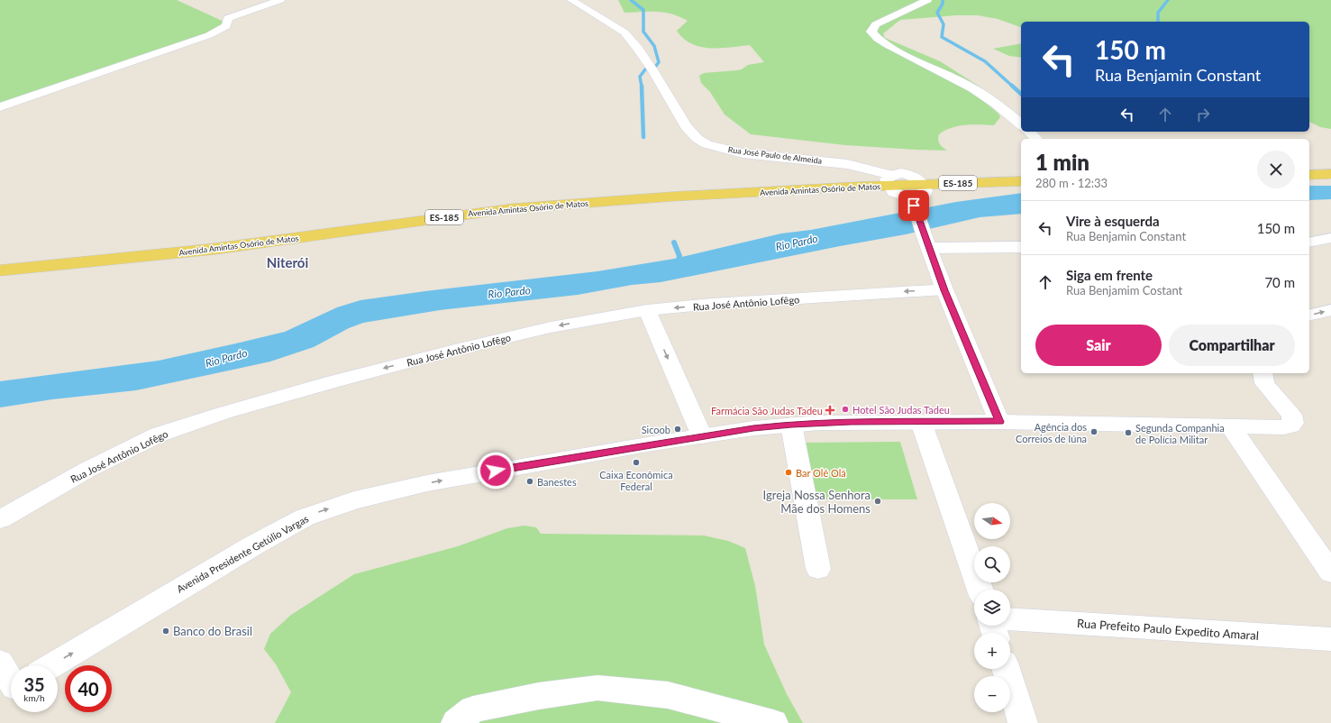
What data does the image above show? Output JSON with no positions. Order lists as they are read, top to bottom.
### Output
{
  "streets": {
    "main road": ["ES-185", "Avenida Amintas Osório de Matos"],
    "street": [
      "Rua José Paulo de Almeida",
      "Rua José Antônio Lofêgo",
      "Avenida Presidente Getúlio Vargas",
      "Rua Prefeito Paulo Expedito Amaral"
    ]
  },
  "crossings": [
    ["Rua José Paulo de Almeida", "Avenida Amintas Osório de Matos"]
  ],
  "one_way": ["Rua José Antônio Lofêgo", "Avenida Presidente Getúlio Vargas"],
  "districts": ["Niterói"],
  "water": ["Rio Pardo"],
  "places": {
    "other": [
      "Hotel São Judas Tadeu",
      "Sicoob",
      "Agência dos Correios de Iúna",
      "Segunda Companhia de Polícia Militar",
      "Caixa Econômica Federal",
      "Bar Olê Olá",
      "Banestes",
      "Igreja Nossa Senhora Mãe dos Homens",
      "Banco do Brasil"
    ],
    "health": ["Farmácia São Judas Tadeu"]
  },
  "north": "right",
  "page": {
    "turn": ["150 m", "Rua Benjamin Constant"],
    "heading": ["1 min", "280 m · 12:33"],
    "list": [
      {
        "name": "Vire à esquerda",
        "note": "Rua Benjamin Constant",
        "value": "150 m"
      },
      {
        "name": "Siga em frente",
        "note": "Rua Benjamim Costant",
        "value": "70 m"
      }
    ],
    "buttons": ["Sair", "Compartilhar"],
    "map_buttons": ["+", "−"],
    "speed": "35 km/h",
    "limit": "40"
  }
}
